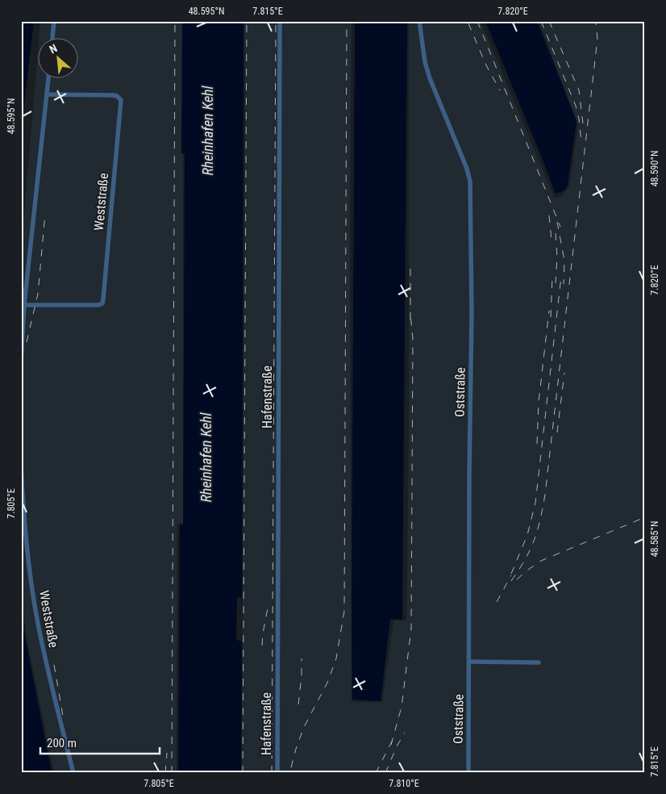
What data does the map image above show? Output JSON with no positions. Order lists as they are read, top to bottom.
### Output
{
  "streets": {
    "street": ["Weststraße", "Oststraße", "Hafenstraße"]
  },
  "water": ["Rheinhafen Kehl"],
  "scale_bar": "200 m",
  "north": "top left",
  "coordinates": [
    "48.595°N",
    "7.815°E",
    "7.820°E",
    "48.590°N",
    "7.805°E",
    "48.585°N",
    "7.810°E"
  ]
}
